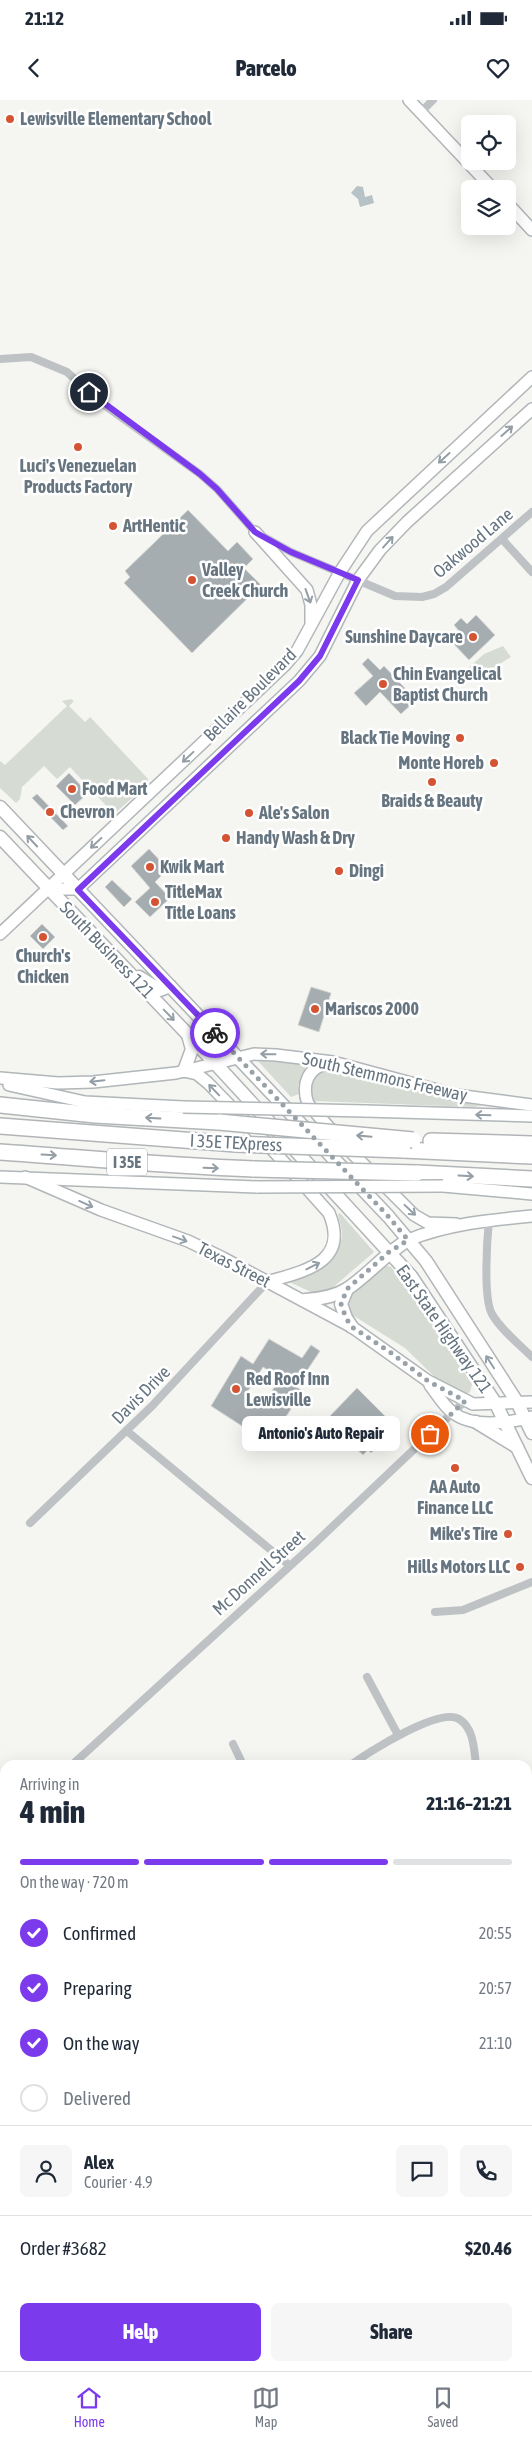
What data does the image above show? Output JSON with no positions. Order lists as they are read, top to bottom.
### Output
{
  "streets": {
    "highway": ["I 35E TEXpress", "I 35E"],
    "main road": [
      "Bellaire Boulevard",
      "South Business 121",
      "South Stemmons Freeway",
      "Texas Street",
      "East State Highway 121"
    ],
    "street": ["Oakwood Lane", "Davis Drive", "Mc Donnell Street"]
  },
  "crossings": [
    ["Oakwood Lane", "Bellaire Boulevard"],
    ["Bellaire Boulevard", "South Business 121"],
    ["South Business 121", "South Stemmons Freeway"],
    ["South Business 121", "East State Highway 121"],
    ["South Stemmons Freeway", "East State Highway 121"],
    ["Texas Street", "East State Highway 121"],
    ["Texas Street", "Davis Drive"],
    ["Texas Street", "Mc Donnell Street"]
  ],
  "places": [
    "Lewisville Elementary School",
    "Luci's Venezuelan Products Factory",
    "ArtHentic",
    "Valley Creek Church",
    "Sunshine Daycare",
    "Chin Evangelical Baptist Church",
    "Black Tie Moving",
    "Monte Horeb",
    "Braids & Beauty",
    "Food Mart",
    "Chevron",
    "Ale's Salon",
    "Handy Wash & Dry",
    "Kwik Mart",
    "Dingi",
    "TitleMax Title Loans",
    "Church's Chicken",
    "Mariscos 2000",
    "Red Roof Inn Lewisville",
    "Antonio's Auto Repair",
    "AA Auto Finance LLC",
    "Mike's Tire",
    "Hills Motors LLC"
  ],
  "page": {
    "status": "21:12",
    "header": "Parcelo",
    "bubble": "Antonio's Auto Repair",
    "heading": ["4 min", "Arriving in", "21:16–21:21"],
    "panel": [
      "Alex",
      "Courier · 4.9",
      "Order #3682",
      "$20.46"
    ],
    "bar": "On the way · 720 m",
    "list": [
      ["Confirmed", "20:55"],
      ["Preparing", "20:57"],
      ["On the way", "21:10"],
      "Delivered"
    ],
    "buttons": ["Help", "Share"],
    "tabs": ["Home", "Map", "Saved"]
  }
}
